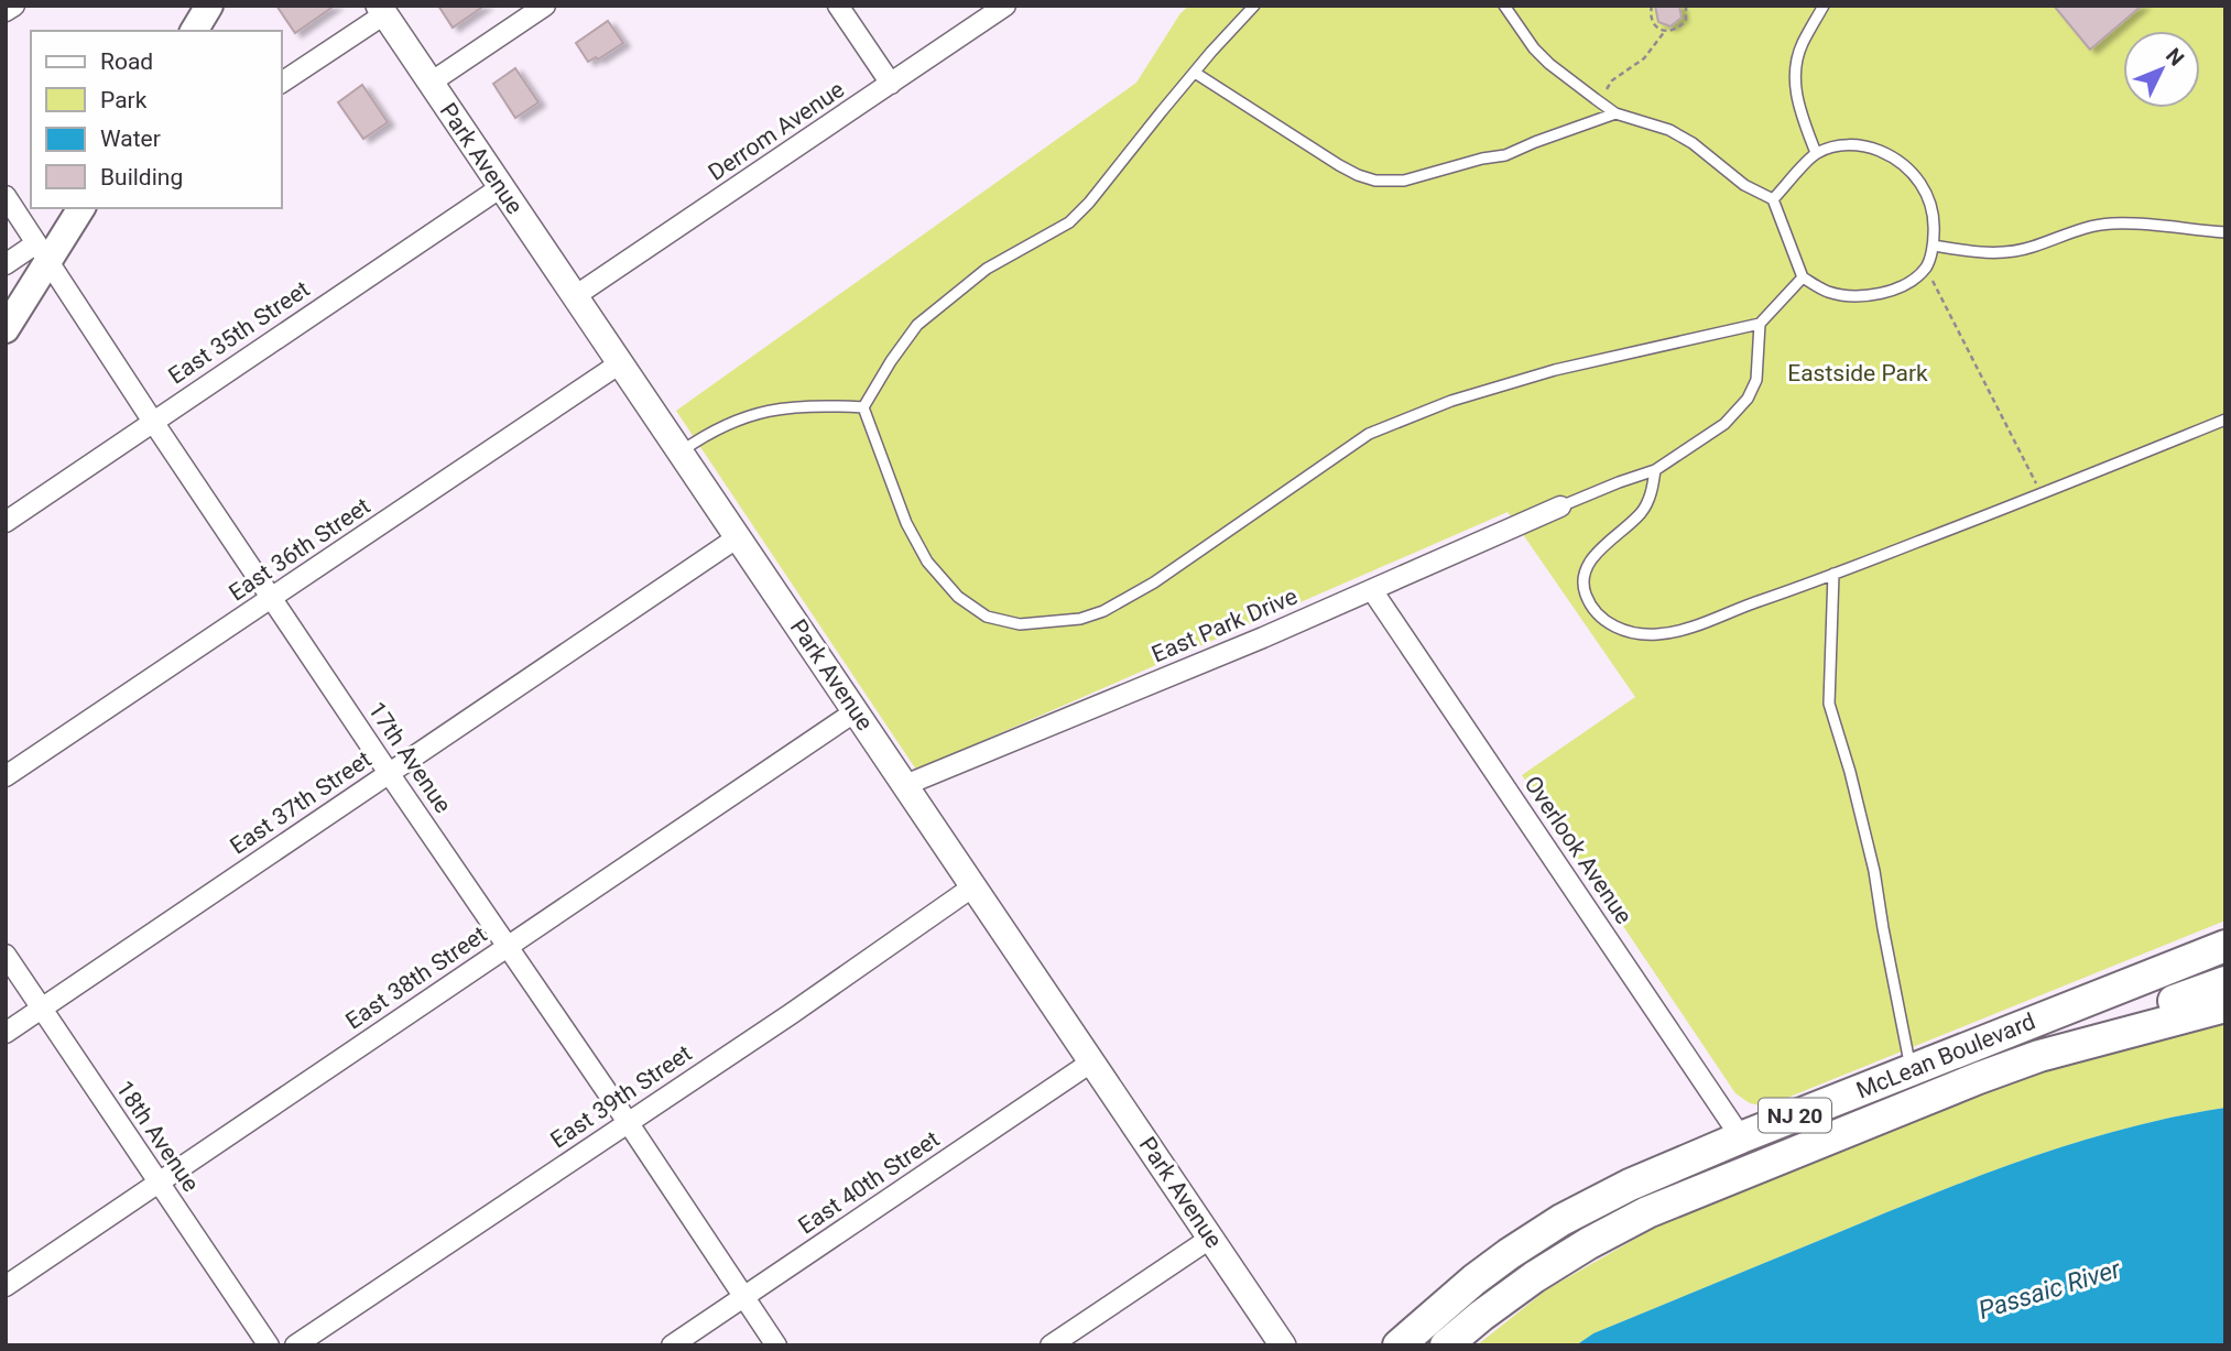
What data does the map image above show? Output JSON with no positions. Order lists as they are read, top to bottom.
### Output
{
  "streets": {
    "main road": ["McLean Boulevard", "NJ 20"],
    "street": [
      "Derrom Avenue",
      "Park Avenue",
      "East 35th Street",
      "East 36th Street",
      "East Park Drive",
      "17th Avenue",
      "East 37th Street",
      "Overlook Avenue",
      "East 38th Street",
      "East 39th Street",
      "18th Avenue",
      "East 40th Street"
    ]
  },
  "crossings": [
    ["Derrom Avenue", "Park Avenue"],
    ["Park Avenue", "East 35th Street"],
    ["Park Avenue", "East 36th Street"],
    ["Park Avenue", "East Park Drive"],
    ["Park Avenue", "East 37th Street"],
    ["Park Avenue", "East 38th Street"],
    ["Park Avenue", "East 39th Street"],
    ["Park Avenue", "East 40th Street"],
    ["East 35th Street", "17th Avenue"],
    ["East 36th Street", "17th Avenue"],
    ["East Park Drive", "Overlook Avenue"],
    ["17th Avenue", "East 37th Street"],
    ["17th Avenue", "East 38th Street"],
    ["17th Avenue", "East 39th Street"],
    ["17th Avenue", "East 40th Street"],
    ["East 37th Street", "18th Avenue"],
    ["Overlook Avenue", "McLean Boulevard"],
    ["East 38th Street", "18th Avenue"]
  ],
  "water": ["Passaic River"],
  "parks": ["Eastside Park"],
  "legend": [
    "Road",
    "Park",
    "Water",
    "Building"
  ],
  "north": "top right"
}
